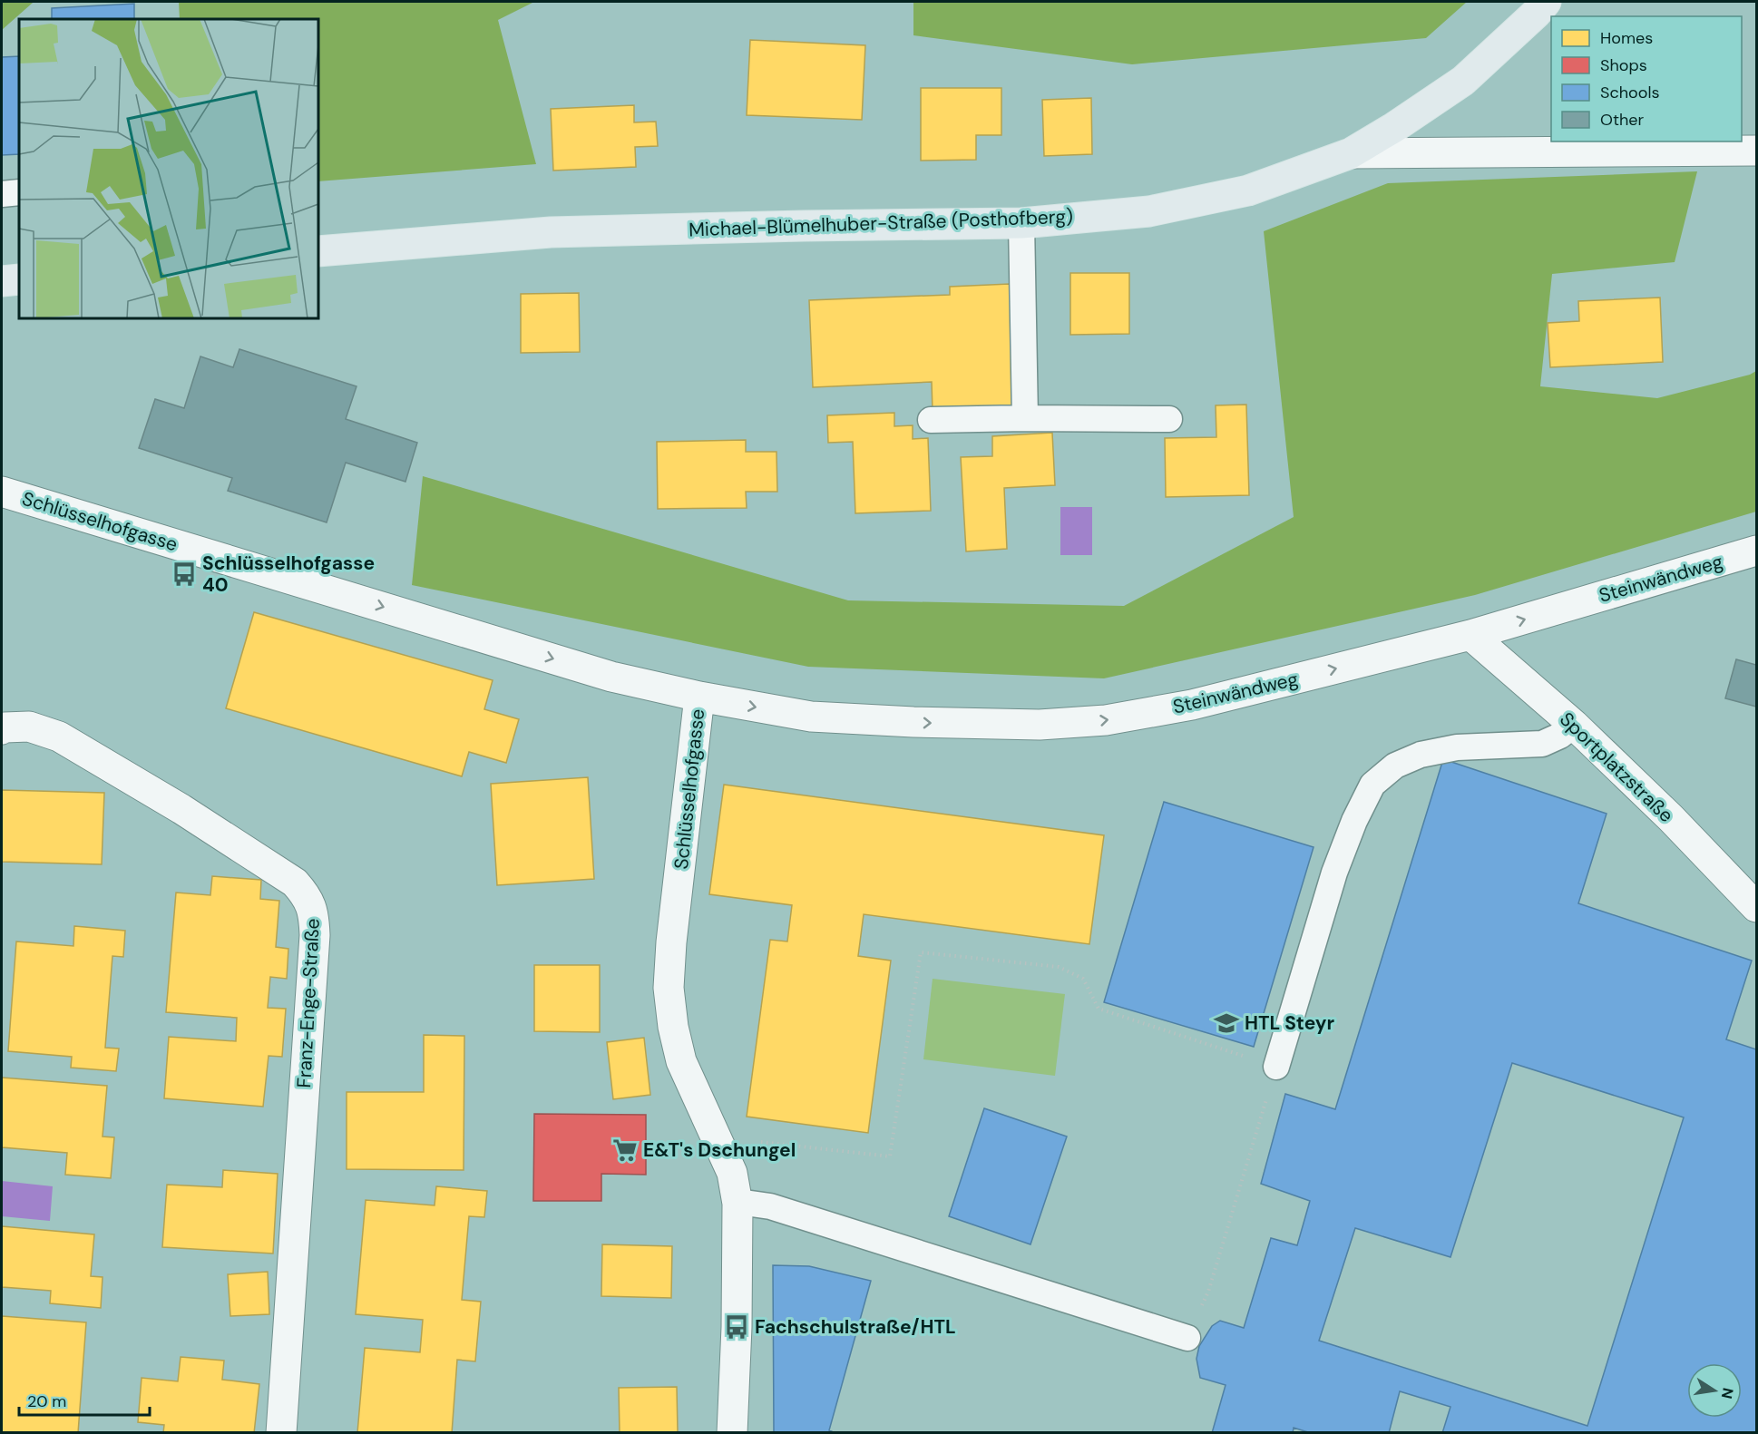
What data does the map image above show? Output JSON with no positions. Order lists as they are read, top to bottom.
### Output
{
  "streets": {
    "main road": ["Michael-Blümelhuber-Straße (Posthofberg)"],
    "street": [
      "Schlüsselhofgasse",
      "Steinwändweg",
      "Sportplatzstraße",
      "Franz-Enge-Straße"
    ]
  },
  "crossings": [
    ["Schlüsselhofgasse", "Steinwändweg"],
    ["Steinwändweg", "Sportplatzstraße"]
  ],
  "one_way": ["Schlüsselhofgasse", "Steinwändweg"],
  "places": {
    "bus stop": ["Schlüsselhofgasse 40", "Fachschulstraße/HTL"],
    "school or university": ["HTL Steyr"],
    "supermarket": ["E&T's Dschungel"]
  },
  "legend": [
    "Homes",
    "Shops",
    "Schools",
    "Other"
  ],
  "scale_bar": "20 m",
  "north": "right"
}
